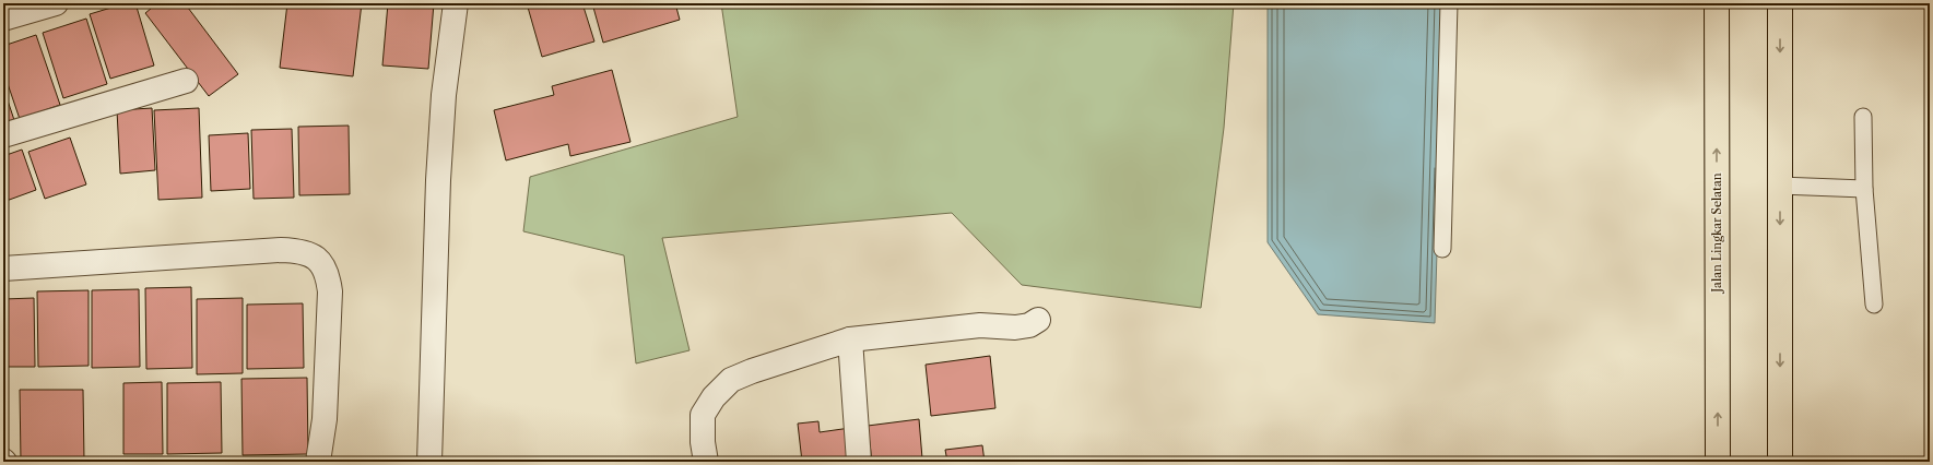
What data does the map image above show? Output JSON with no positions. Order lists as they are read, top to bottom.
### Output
{
  "streets": {
    "highway": ["Jalan Lingkar Selatan"]
  }
}
